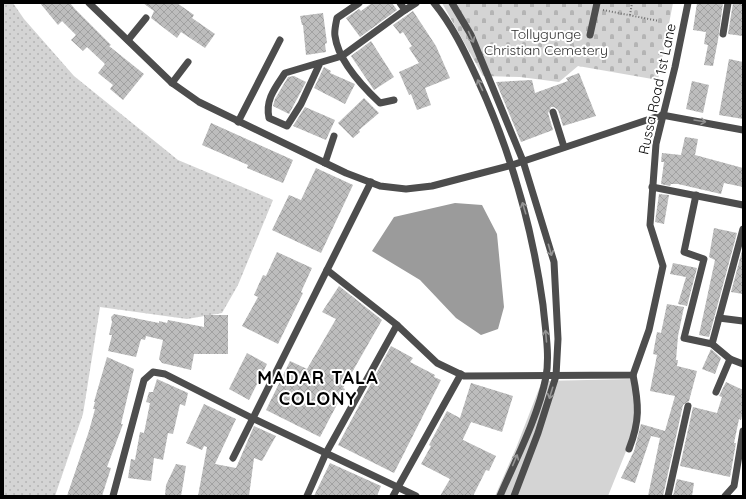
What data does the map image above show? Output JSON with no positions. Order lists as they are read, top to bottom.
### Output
{
  "streets": {
    "street": ["Russa Road 1st Lane"]
  },
  "districts": ["MADAR TALA COLONY"],
  "parks": ["Tollygunge Christian Cemetery"]
}
